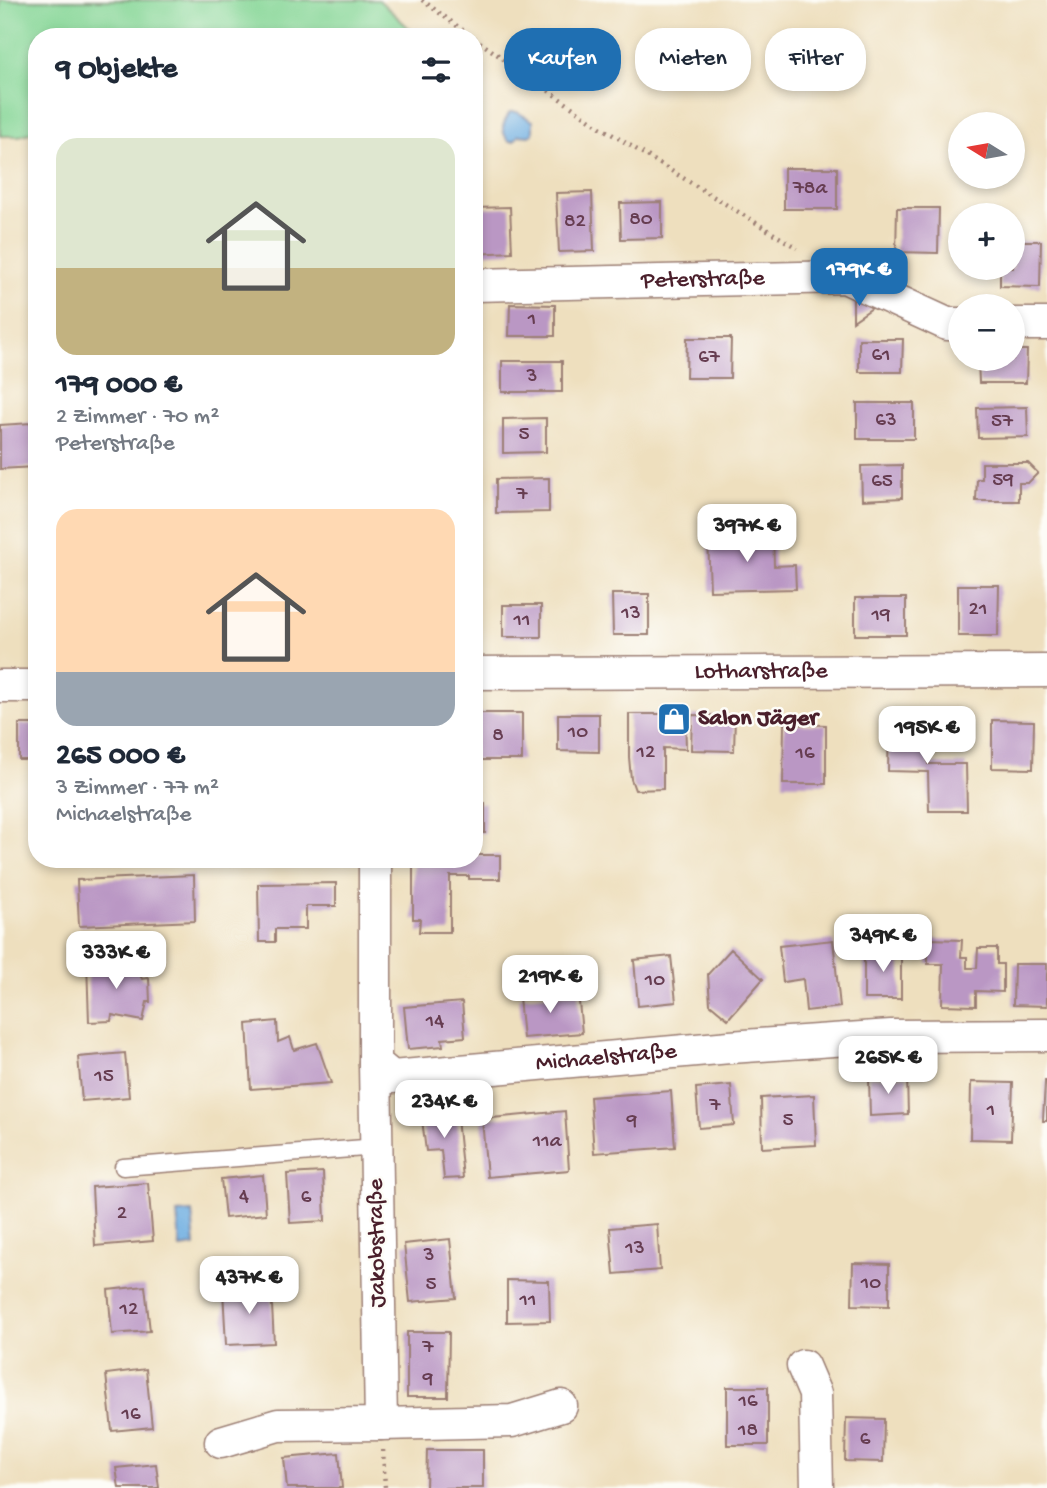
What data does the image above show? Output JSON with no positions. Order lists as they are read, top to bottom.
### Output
{
  "streets": {
    "street": [
      "Peterstraße",
      "Lotharstraße",
      "Michaelstraße",
      "Jakobstraße"
    ]
  },
  "crossings": [
    ["Michaelstraße", "Jakobstraße"]
  ],
  "places": {
    "shop": ["Salon Jäger"]
  },
  "house_numbers": [
    "78a",
    "80",
    "82",
    "1",
    "61",
    "67",
    "3",
    "63",
    "57",
    "5",
    "59",
    "65",
    "7",
    "21",
    "13",
    "19",
    "11",
    "10",
    "8",
    "12",
    "16",
    "10",
    "14",
    "15",
    "7",
    "1",
    "5",
    "9",
    "11a",
    "4",
    "6",
    "2",
    "13",
    "3",
    "10",
    "5",
    "11",
    "12",
    "7",
    "9",
    "16",
    "16",
    "18",
    "6"
  ],
  "north": "left",
  "page": {
    "chip": ["Kaufen", "Mieten", "Filter"],
    "heading": "9 Objekte",
    "map_buttons": ["+", "−"],
    "list": [
      {
        "name": "179 000 €",
        "note": "2 Zimmer · 70 m² · Peterstraße"
      },
      {
        "name": "265 000 €",
        "note": "3 Zimmer · 77 m² · Michaelstraße"
      }
    ],
    "price": [
      "179K €",
      "397K €",
      "195K €",
      "349K €",
      "333K €",
      "219K €",
      "265K €",
      "234K €",
      "437K €"
    ]
  }
}
